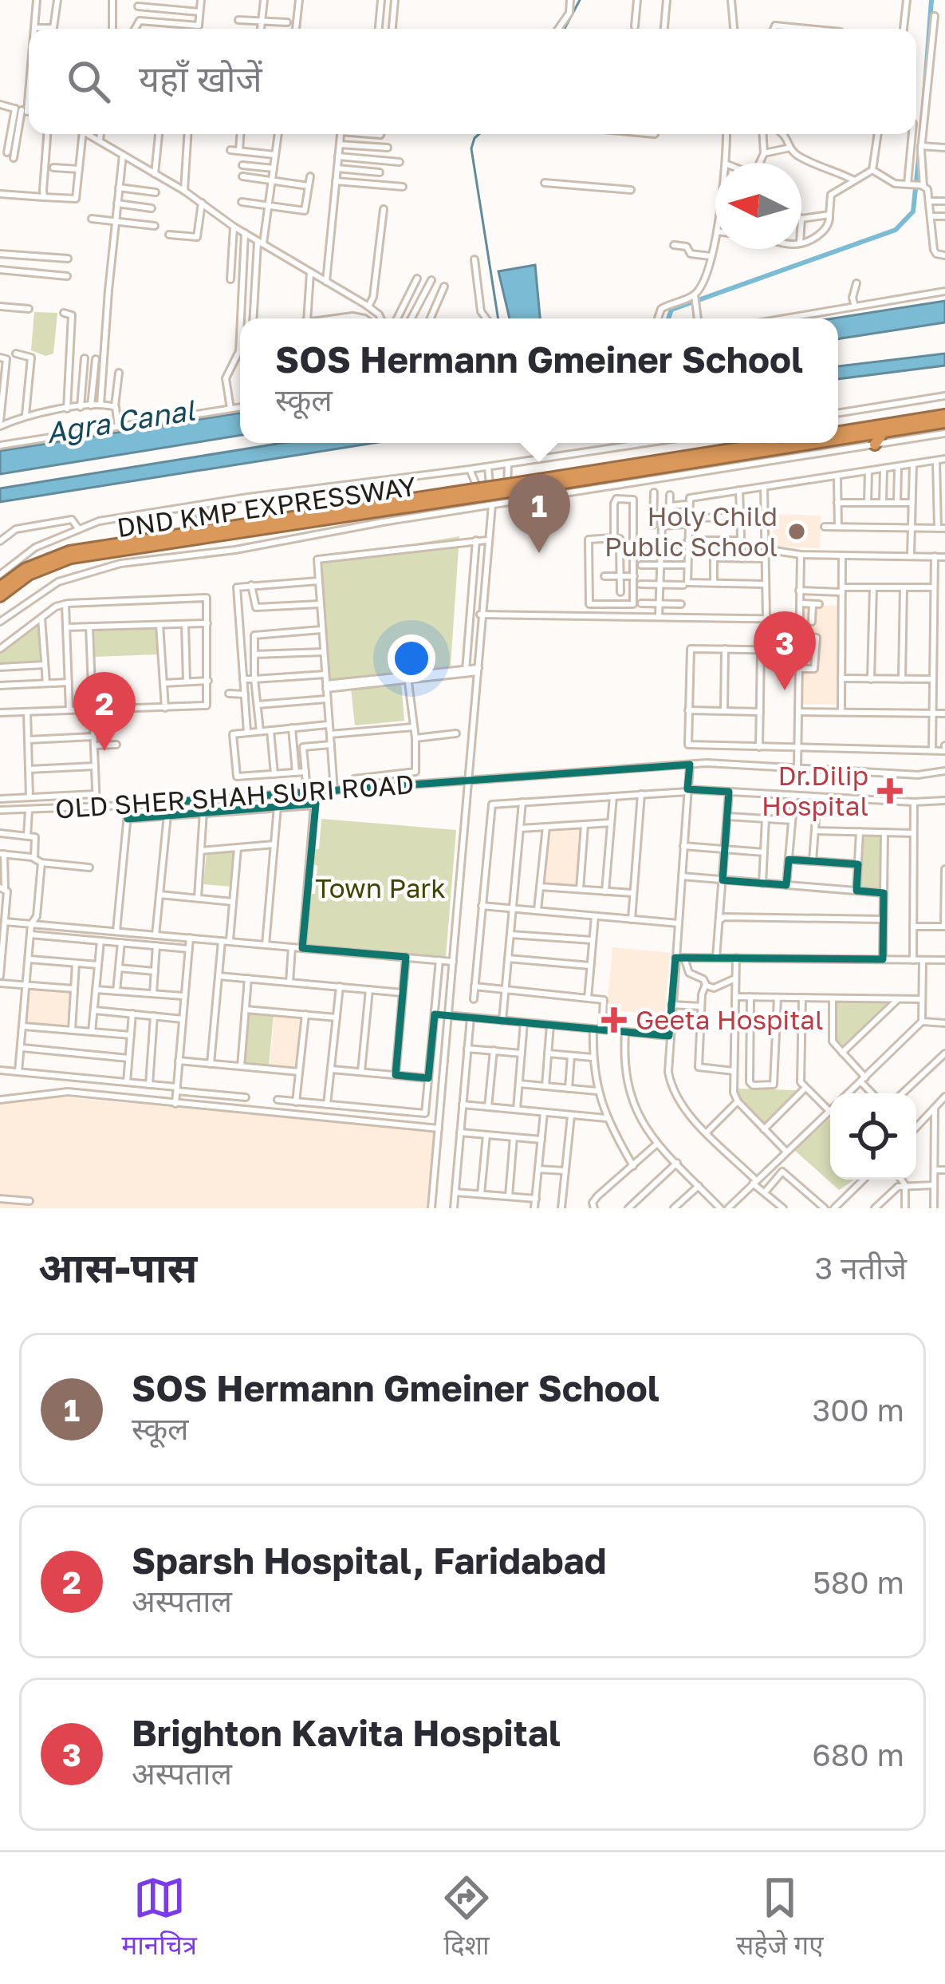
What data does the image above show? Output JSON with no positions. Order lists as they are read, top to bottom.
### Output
{
  "streets": {
    "highway": ["DND KMP EXPRESSWAY"],
    "street": ["OLD SHER SHAH SURI ROAD"]
  },
  "water": ["Agra Canal"],
  "parks": ["Town Park"],
  "places": {
    "other": ["Holy Child Public School"],
    "health": ["Dr.Dilip Hospital", "Geeta Hospital"]
  },
  "north": "left",
  "page": {
    "search": "यहाँ खोजें",
    "popup": ["SOS Hermann Gmeiner School", "स्कूल"],
    "pins": ["1", "3", "2"],
    "heading": ["आस-पास", "3 नतीजे"],
    "list": [
      {
        "mark": "1",
        "name": "SOS Hermann Gmeiner School",
        "note": "स्कूल",
        "value": "300 m"
      },
      {
        "mark": "2",
        "name": "Sparsh Hospital, Faridabad",
        "note": "अस्पताल",
        "value": "580 m"
      },
      {
        "mark": "3",
        "name": "Brighton Kavita Hospital",
        "note": "अस्पताल",
        "value": "680 m"
      }
    ],
    "nav": ["मानचित्र", "दिशा", "सहेजे गए"]
  }
}
